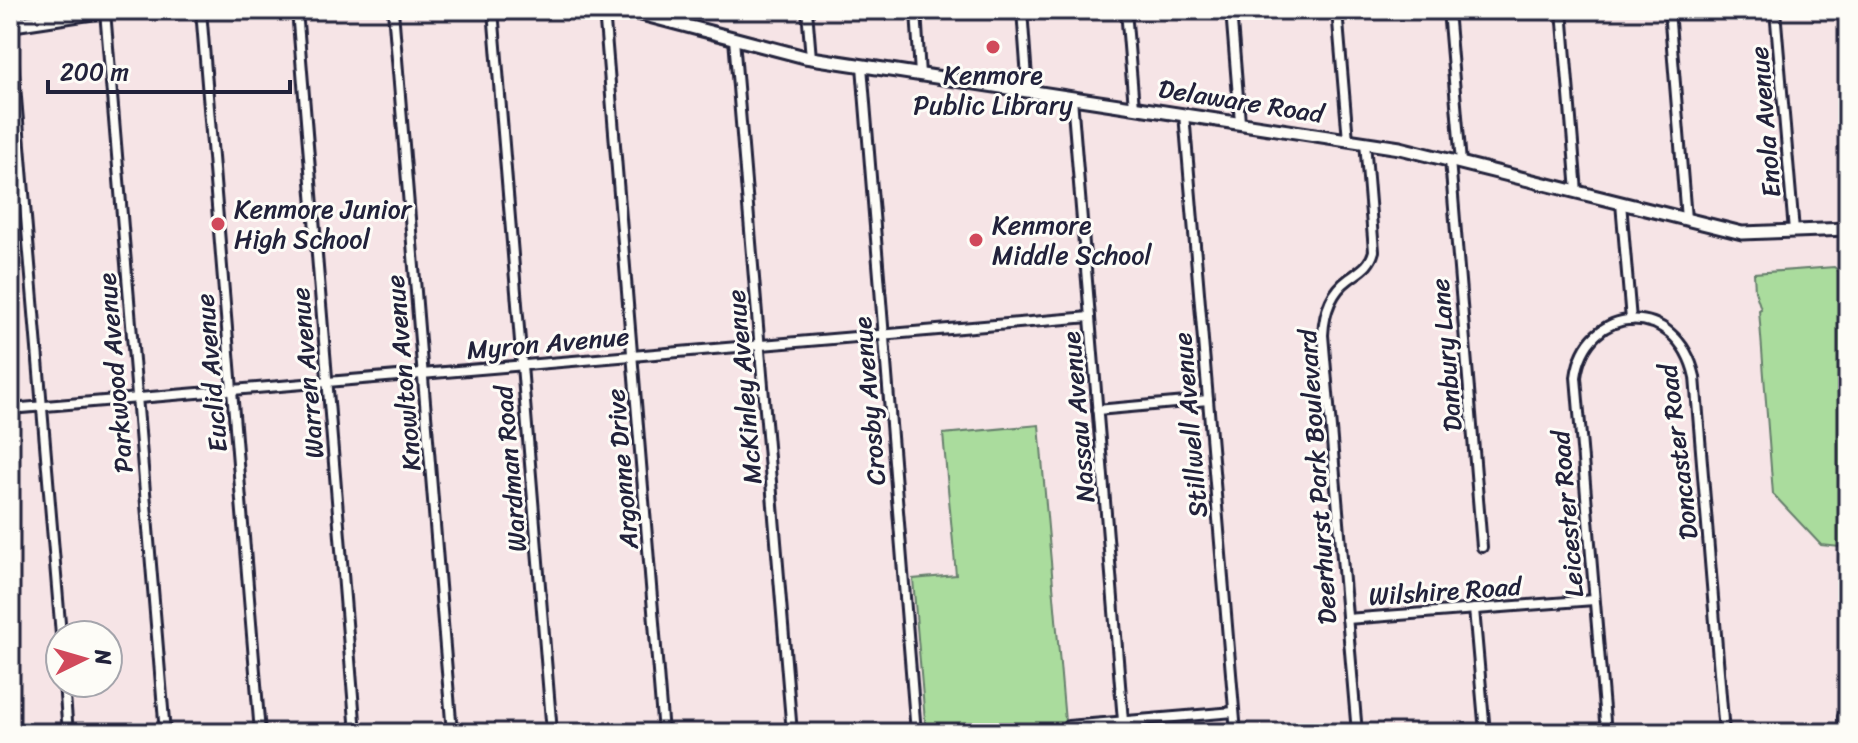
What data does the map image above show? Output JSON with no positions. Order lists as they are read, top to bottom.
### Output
{
  "streets": {
    "street": [
      "Delaware Road",
      "Enola Avenue",
      "Myron Avenue",
      "Danbury Lane",
      "Parkwood Avenue",
      "Euclid Avenue",
      "Warren Avenue",
      "Knowlton Avenue",
      "McKinley Avenue",
      "Crosby Avenue",
      "Nassau Avenue",
      "Stillwell Avenue",
      "Doncaster Road",
      "Wardman Road",
      "Argonne Drive",
      "Deerhurst Park Boulevard",
      "Leicester Road",
      "Wilshire Road"
    ]
  },
  "crossings": [
    ["Delaware Road", "Enola Avenue"],
    ["Delaware Road", "Danbury Lane"],
    ["Delaware Road", "McKinley Avenue"],
    ["Delaware Road", "Crosby Avenue"],
    ["Delaware Road", "Nassau Avenue"],
    ["Delaware Road", "Stillwell Avenue"],
    ["Delaware Road", "Deerhurst Park Boulevard"],
    ["Myron Avenue", "Parkwood Avenue"],
    ["Myron Avenue", "Euclid Avenue"],
    ["Myron Avenue", "Warren Avenue"],
    ["Myron Avenue", "Knowlton Avenue"],
    ["Myron Avenue", "McKinley Avenue"],
    ["Myron Avenue", "Crosby Avenue"],
    ["Myron Avenue", "Nassau Avenue"],
    ["Myron Avenue", "Wardman Road"],
    ["Myron Avenue", "Argonne Drive"],
    ["Doncaster Road", "Leicester Road"],
    ["Deerhurst Park Boulevard", "Wilshire Road"],
    ["Leicester Road", "Wilshire Road"]
  ],
  "places": ["Kenmore Public Library", "Kenmore Junior High School", "Kenmore Middle School"],
  "scale_bar": "200 m",
  "north": "right"
}
